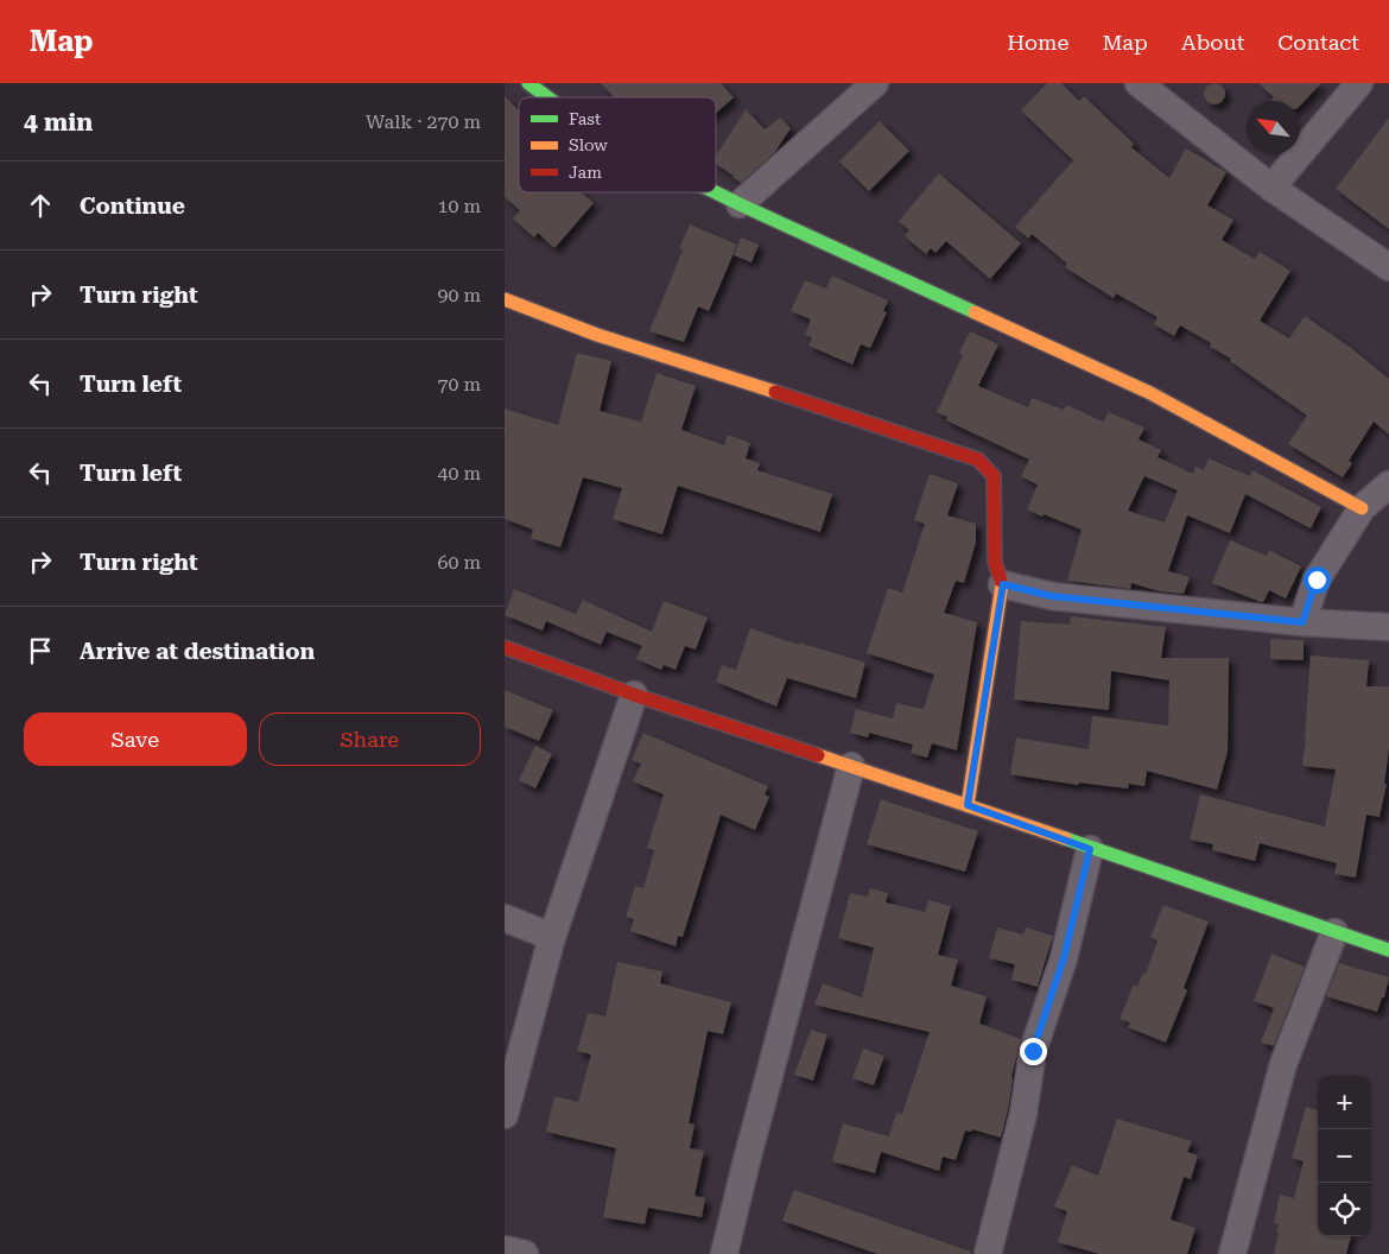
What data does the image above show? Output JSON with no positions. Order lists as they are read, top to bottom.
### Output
{
  "legend": ["Fast", "Slow", "Jam"],
  "north": "top left",
  "page": {
    "header": "Map",
    "nav": [
      "Home",
      "Map",
      "About",
      "Contact"
    ],
    "heading": ["4 min", "Walk · 270 m"],
    "list": [
      ["Continue", "10 m"],
      ["Turn right", "90 m"],
      ["Turn left", "70 m"],
      ["Turn left", "40 m"],
      ["Turn right", "60 m"],
      "Arrive at destination"
    ],
    "buttons": ["Save", "Share"],
    "map_buttons": ["+", "−"]
  }
}
